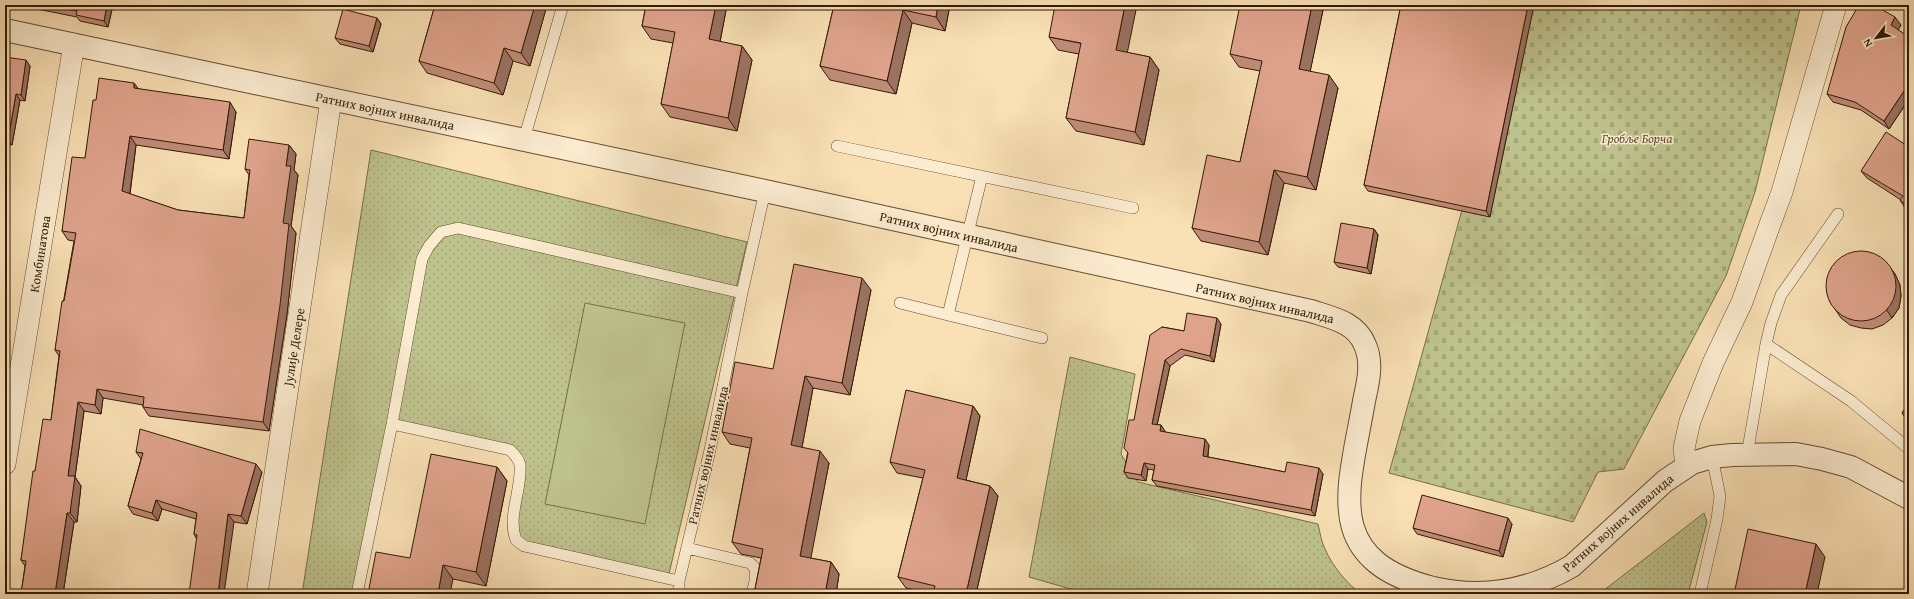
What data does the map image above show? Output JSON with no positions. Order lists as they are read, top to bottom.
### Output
{
  "streets": {
    "street": ["Ратних војних инвалида", "Комбинатова", "Јулије Делере"]
  },
  "crossings": [
    ["Ратних војних инвалида", "Комбинатова"],
    ["Ратних војних инвалида", "Јулије Делере"]
  ],
  "parks": ["Гробље Борча"],
  "north": "bottom left"
}
